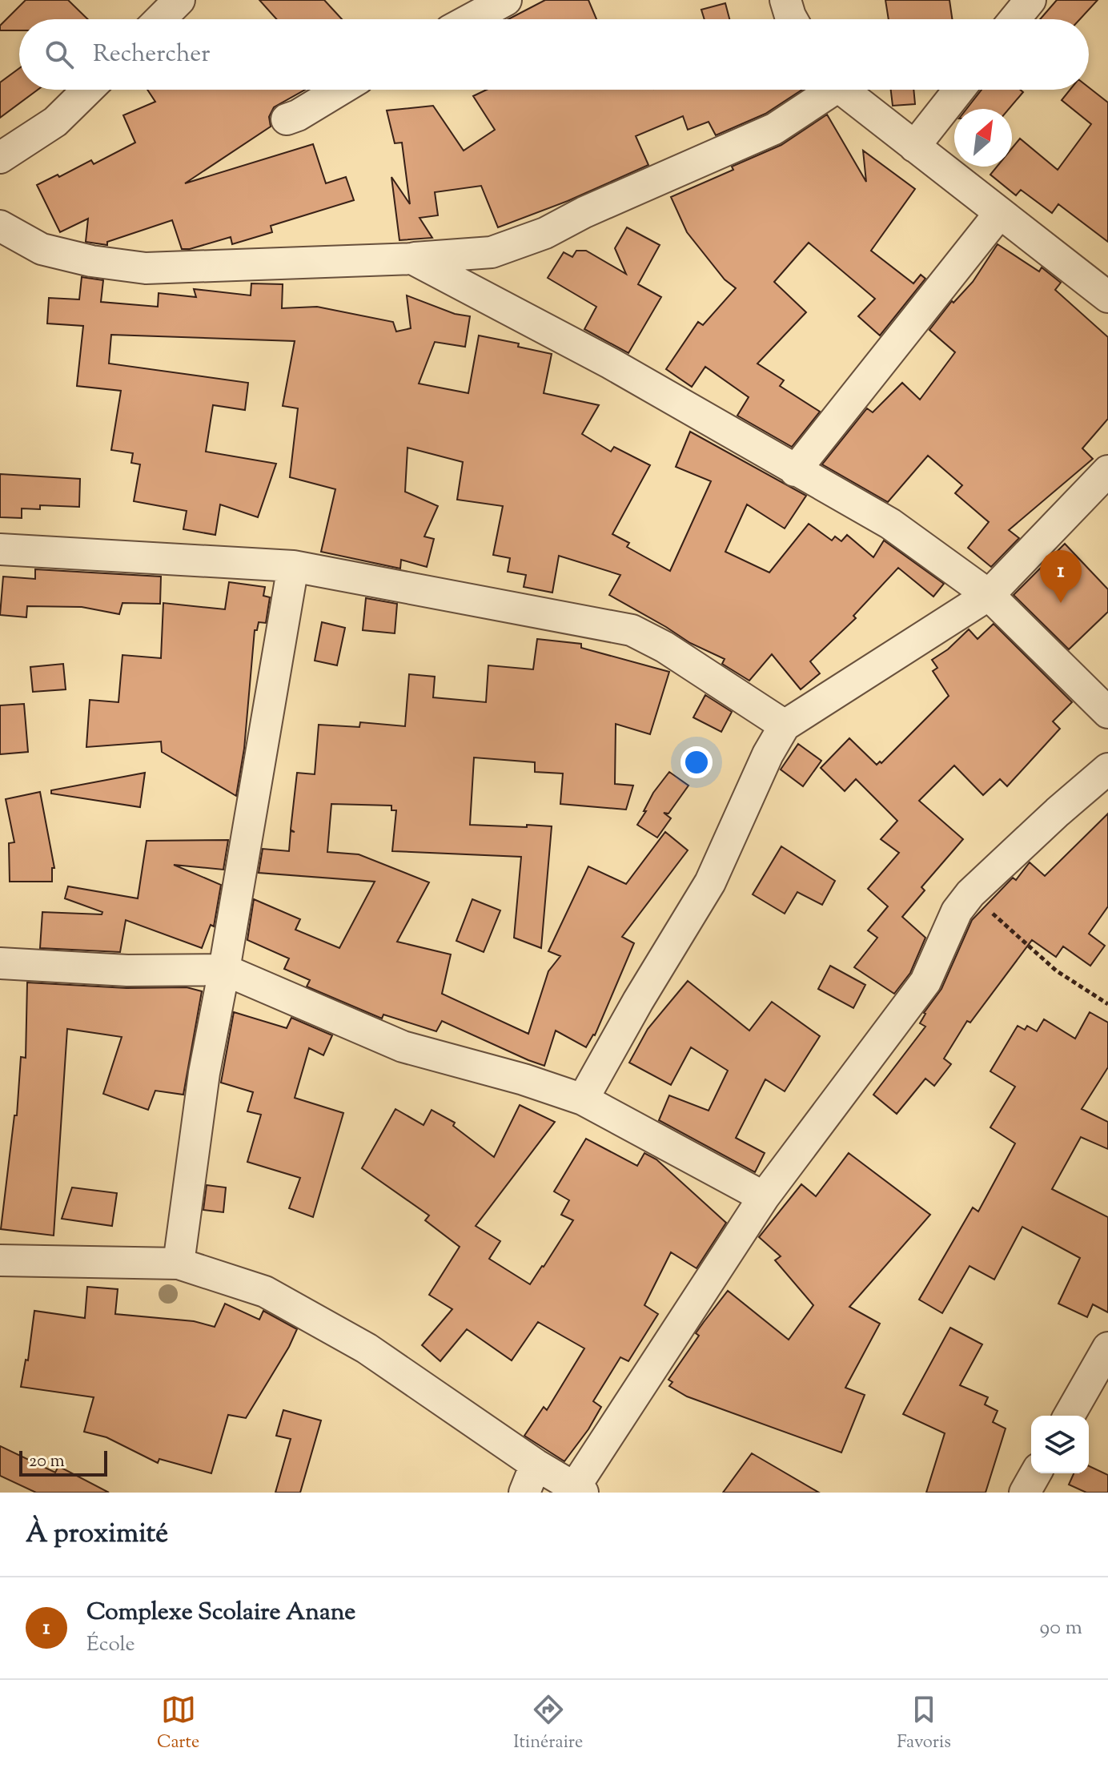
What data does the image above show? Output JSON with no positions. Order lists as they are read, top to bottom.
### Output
{
  "scale_bar": "20 m",
  "north": "top right",
  "page": {
    "search": "Rechercher",
    "pins": "1",
    "scale": "20 m",
    "heading": "À proximité",
    "list": [
      {
        "mark": "1",
        "name": "Complexe Scolaire Anane",
        "note": "École",
        "value": "90 m"
      }
    ],
    "nav": ["Carte", "Itinéraire", "Favoris"]
  }
}
